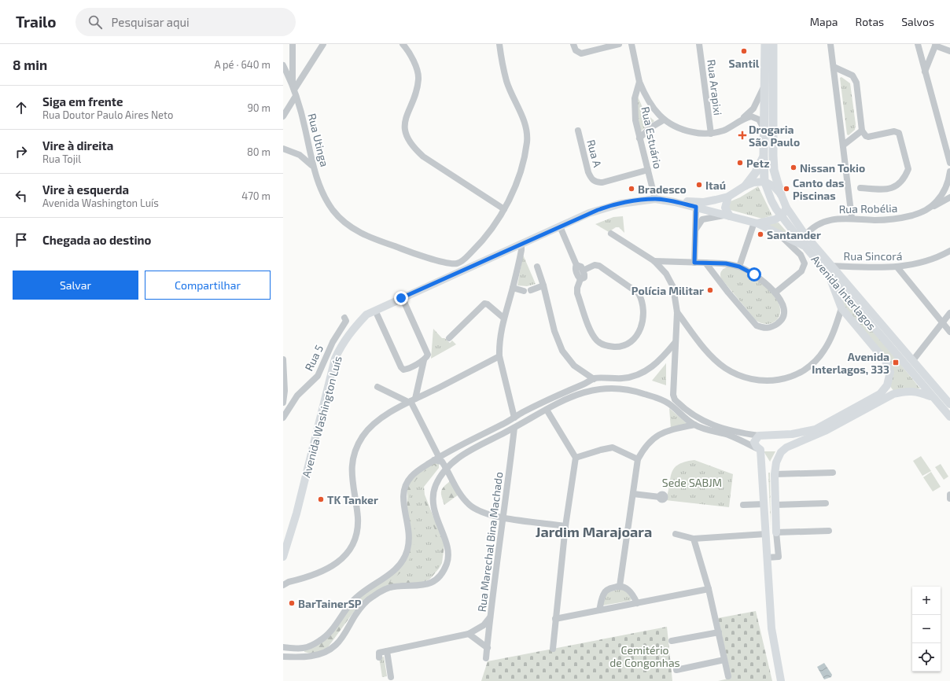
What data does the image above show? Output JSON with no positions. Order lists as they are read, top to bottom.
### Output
{
  "streets": {
    "highway": ["Avenida Interlagos"],
    "main road": ["Avenida Washington Luís"],
    "street": [
      "Rua Arapixi",
      "Rua Estuário",
      "Rua Utinga",
      "Rua A",
      "Rua Robélia",
      "Rua Sincorá",
      "Rua 5",
      "Rua Marechal Bina Machado"
    ]
  },
  "crossings": [
    ["Rua Estuário", "Rua A"],
    ["Rua Estuário", "Avenida Washington Luís"],
    ["Rua Robélia", "Avenida Interlagos"],
    ["Rua Sincorá", "Avenida Interlagos"],
    ["Avenida Interlagos", "Avenida Washington Luís"]
  ],
  "districts": ["Jardim Marajoara"],
  "parks": ["Sede SABJM", "Cemitério de Congonhas"],
  "places": {
    "other": [
      "Santil",
      "Petz",
      "Nissan Tokio",
      "Itaú",
      "Bradesco",
      "Canto das Piscinas",
      "Santander",
      "Polícia Militar",
      "TK Tanker",
      "BarTainerSP"
    ],
    "health": ["Drogaria São Paulo"],
    "transit": ["Avenida Interlagos, 333"]
  },
  "page": {
    "header": "Trailo",
    "search": "Pesquisar aqui",
    "nav": ["Mapa", "Rotas", "Salvos"],
    "heading": ["8 min", "A pé · 640 m"],
    "list": [
      ["Siga em frente", "Rua Doutor Paulo Aires Neto", "90 m"],
      ["Vire à direita", "Rua Tojil", "80 m"],
      ["Vire à esquerda", "Avenida Washington Luís", "470 m"],
      "Chegada ao destino"
    ],
    "buttons": ["Salvar", "Compartilhar"],
    "map_buttons": ["+", "−"]
  }
}
